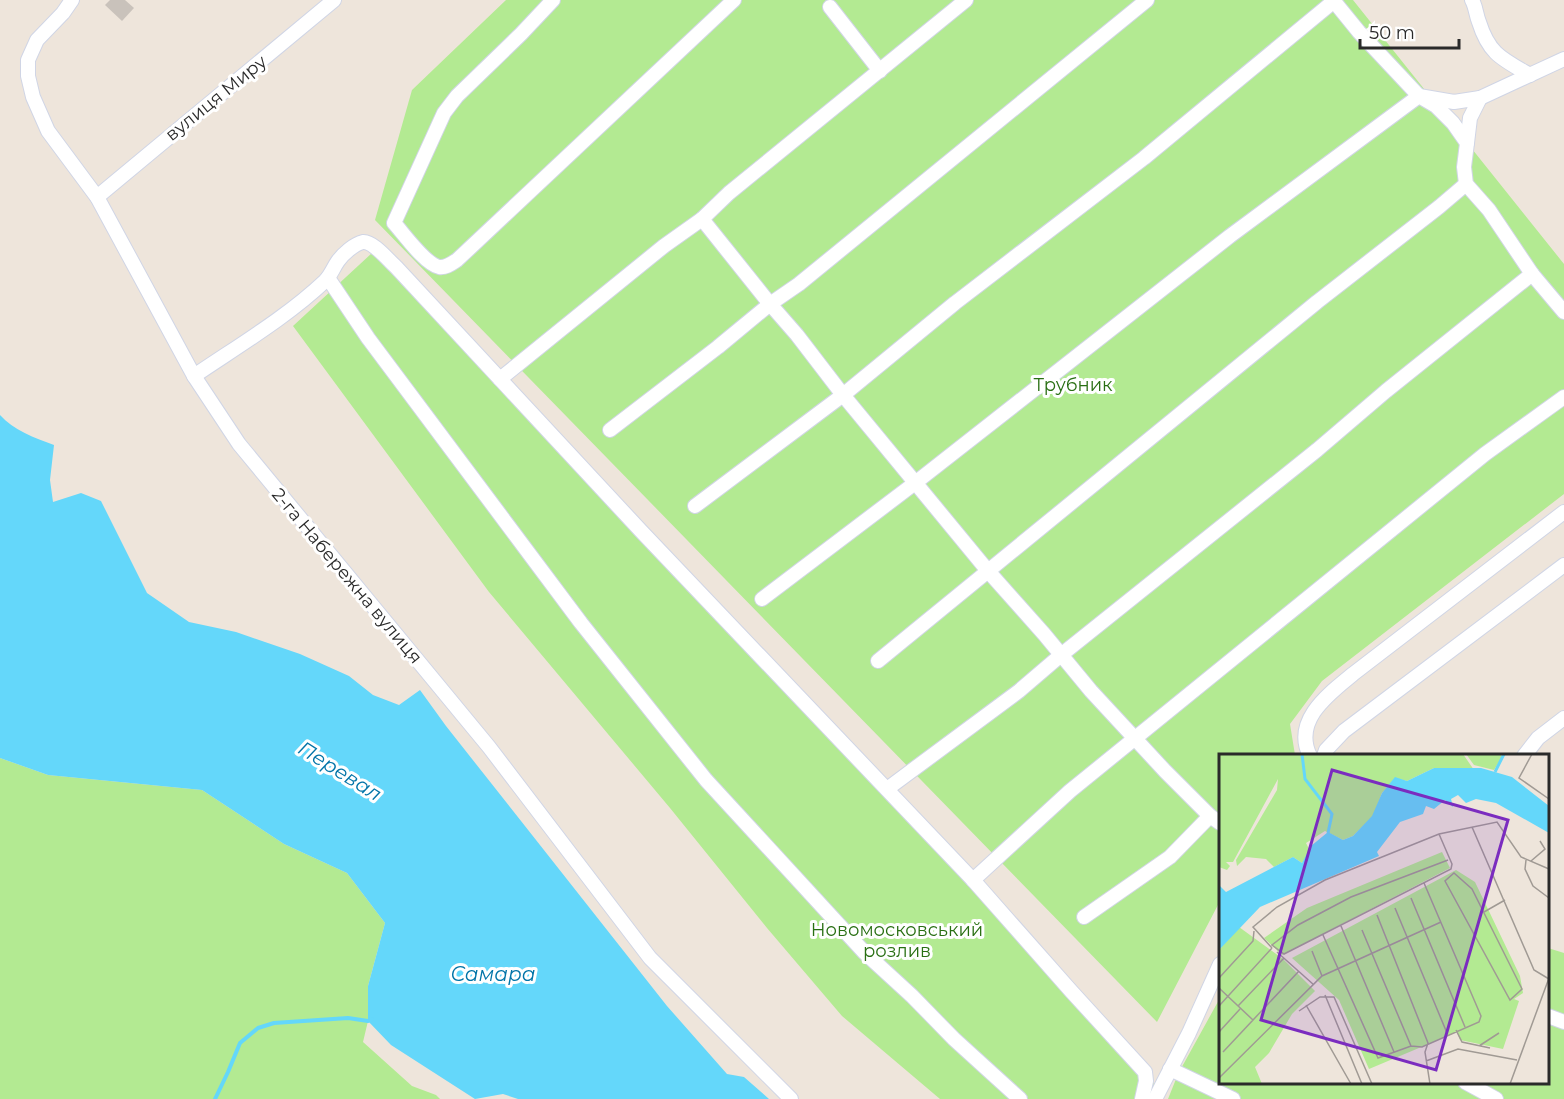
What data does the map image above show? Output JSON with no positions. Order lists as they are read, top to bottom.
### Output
{
  "streets": {
    "street": ["вулиця Миру", "2-га Набережна вулиця"]
  },
  "crossings": [
    ["вулиця Миру", "2-га Набережна вулиця"]
  ],
  "water": ["Перевал", "Самара"],
  "parks": ["Трубник", "Новомосковський розлив"],
  "scale_bar": "50 m"
}
